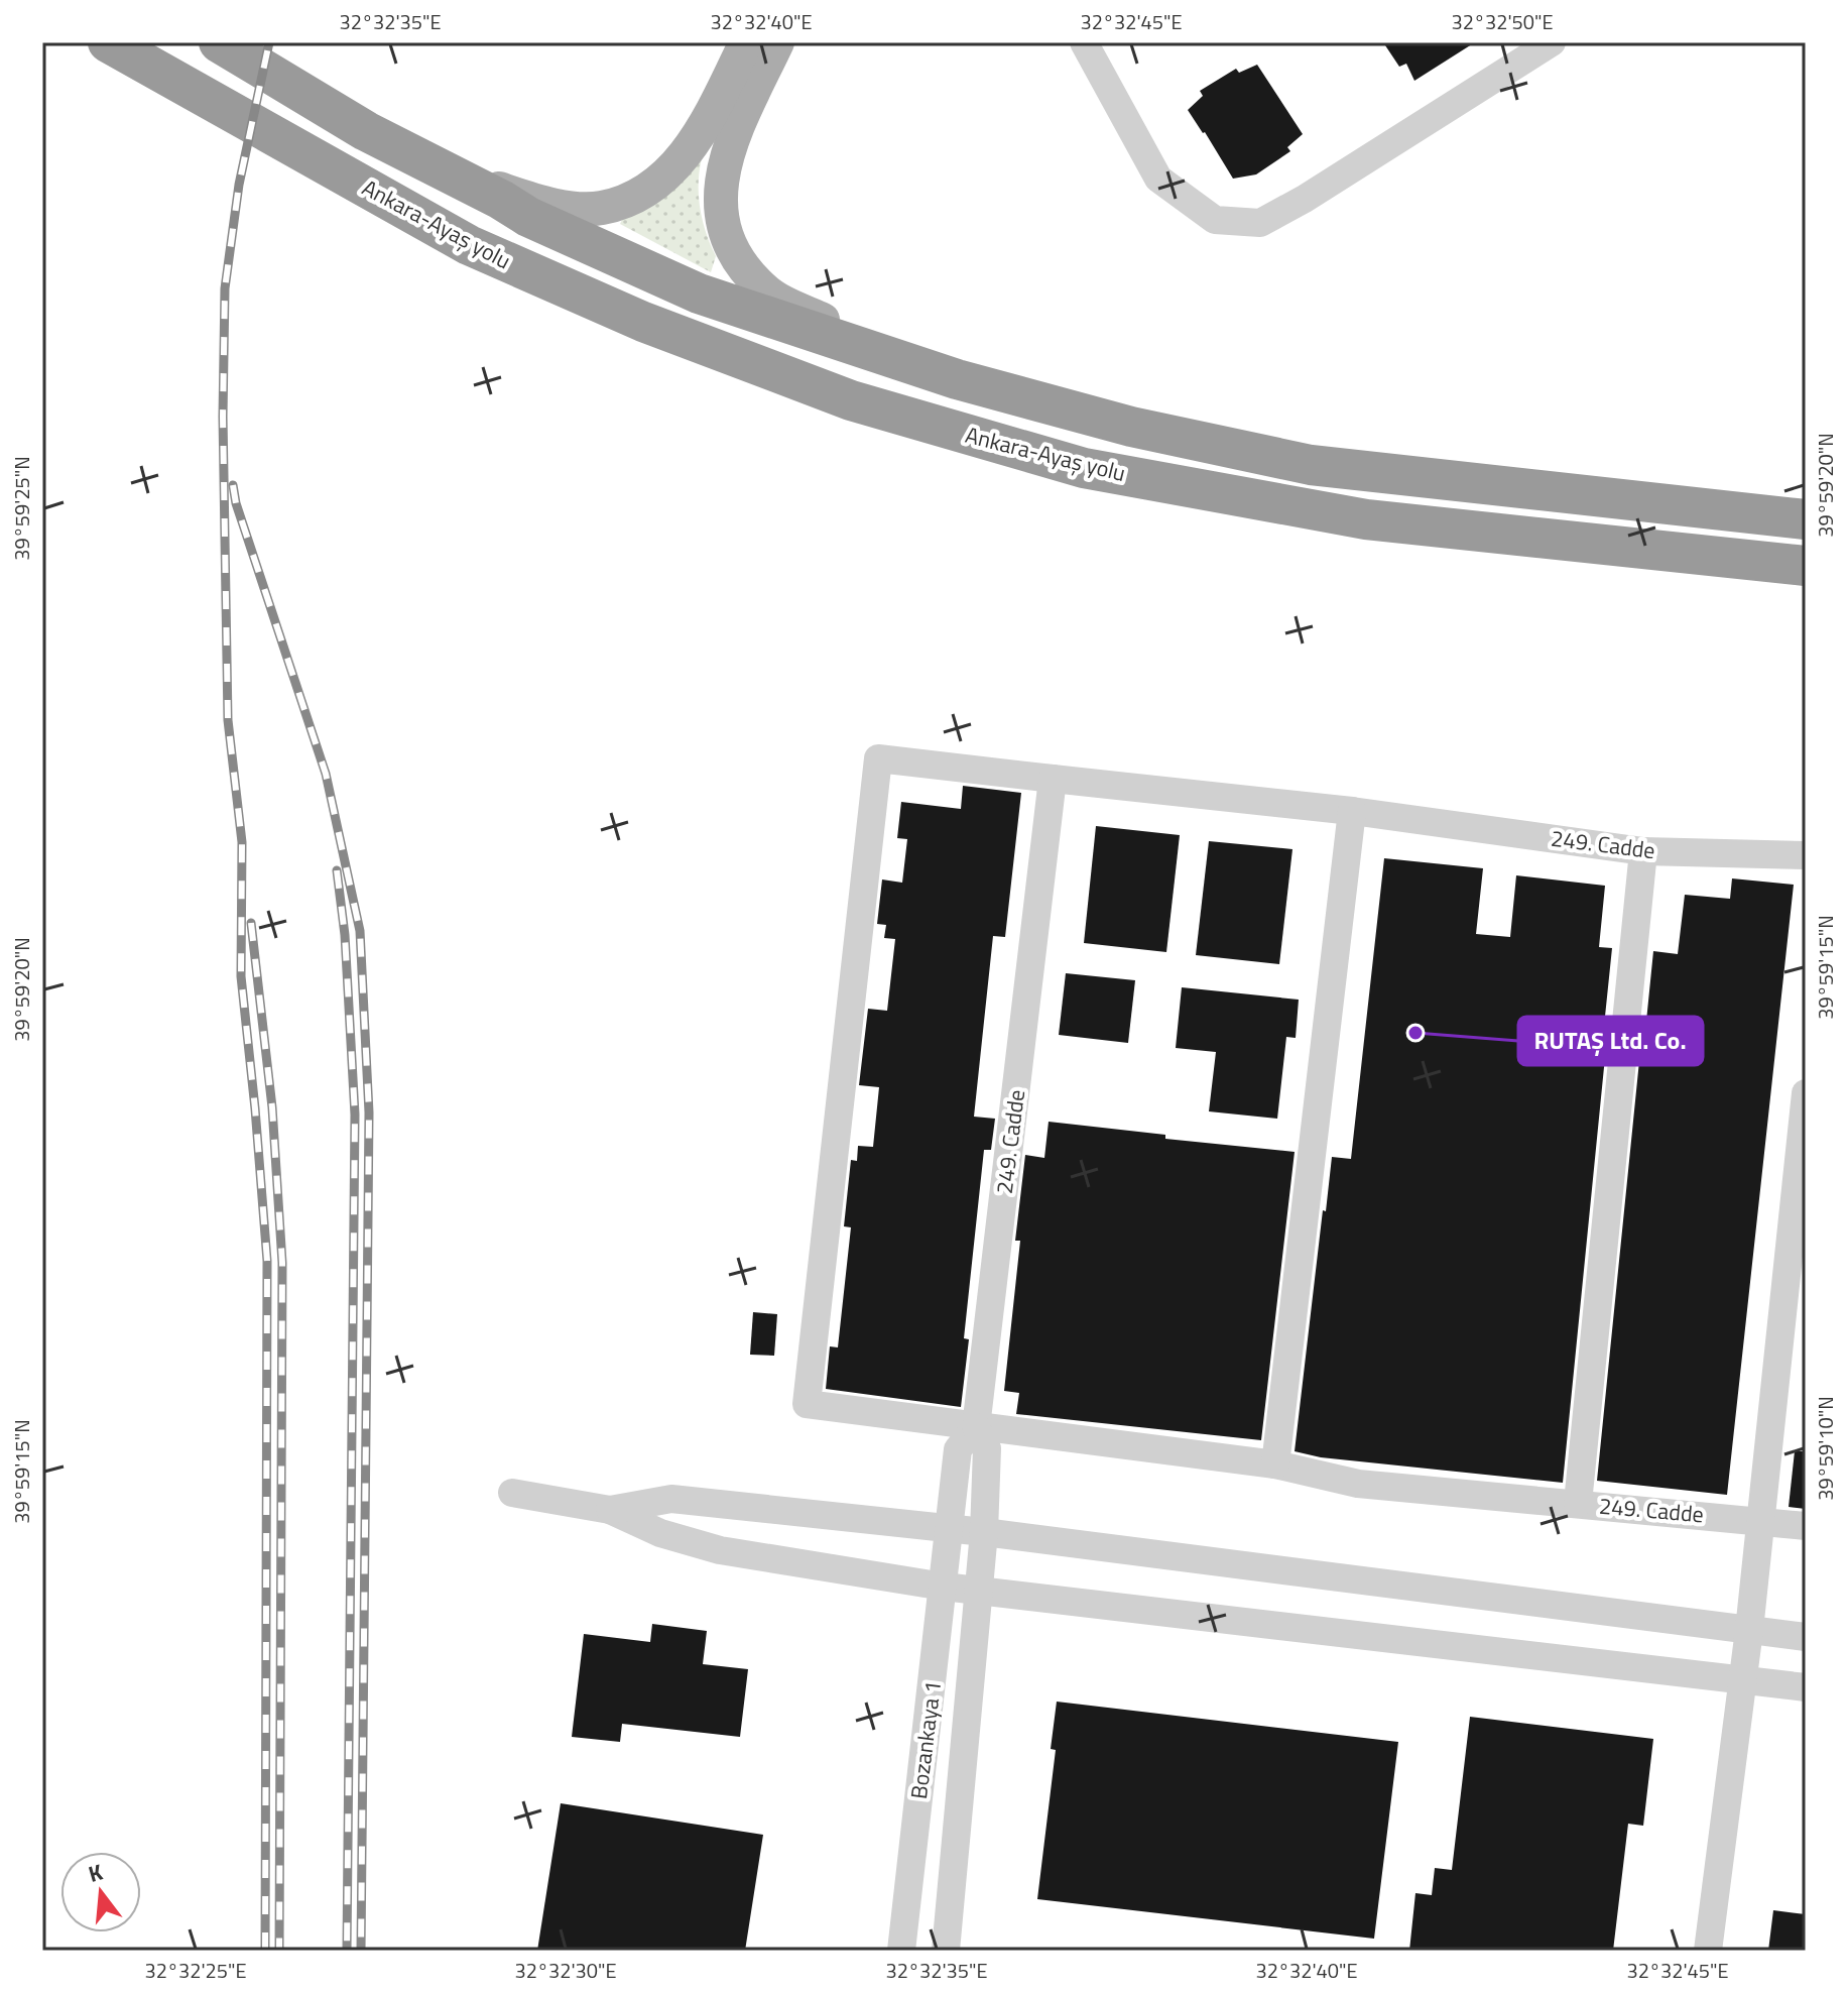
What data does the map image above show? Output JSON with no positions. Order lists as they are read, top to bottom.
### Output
{
  "streets": {
    "highway": ["Ankara-Ayaş yolu"],
    "street": ["249. Cadde", "Bozankaya 1"]
  },
  "crossings": [
    ["249. Cadde", "Bozankaya 1"]
  ],
  "places": ["RUTAŞ Ltd. Co."],
  "north": "top",
  "coordinates": [
    "32°32'35\"E",
    "32°32'40\"E",
    "32°32'45\"E",
    "32°32'50\"E",
    "39°59'20\"N",
    "39°59'25\"N",
    "39°59'15\"N",
    "39°59'10\"N",
    "32°32'25\"E",
    "32°32'30\"E"
  ]
}
